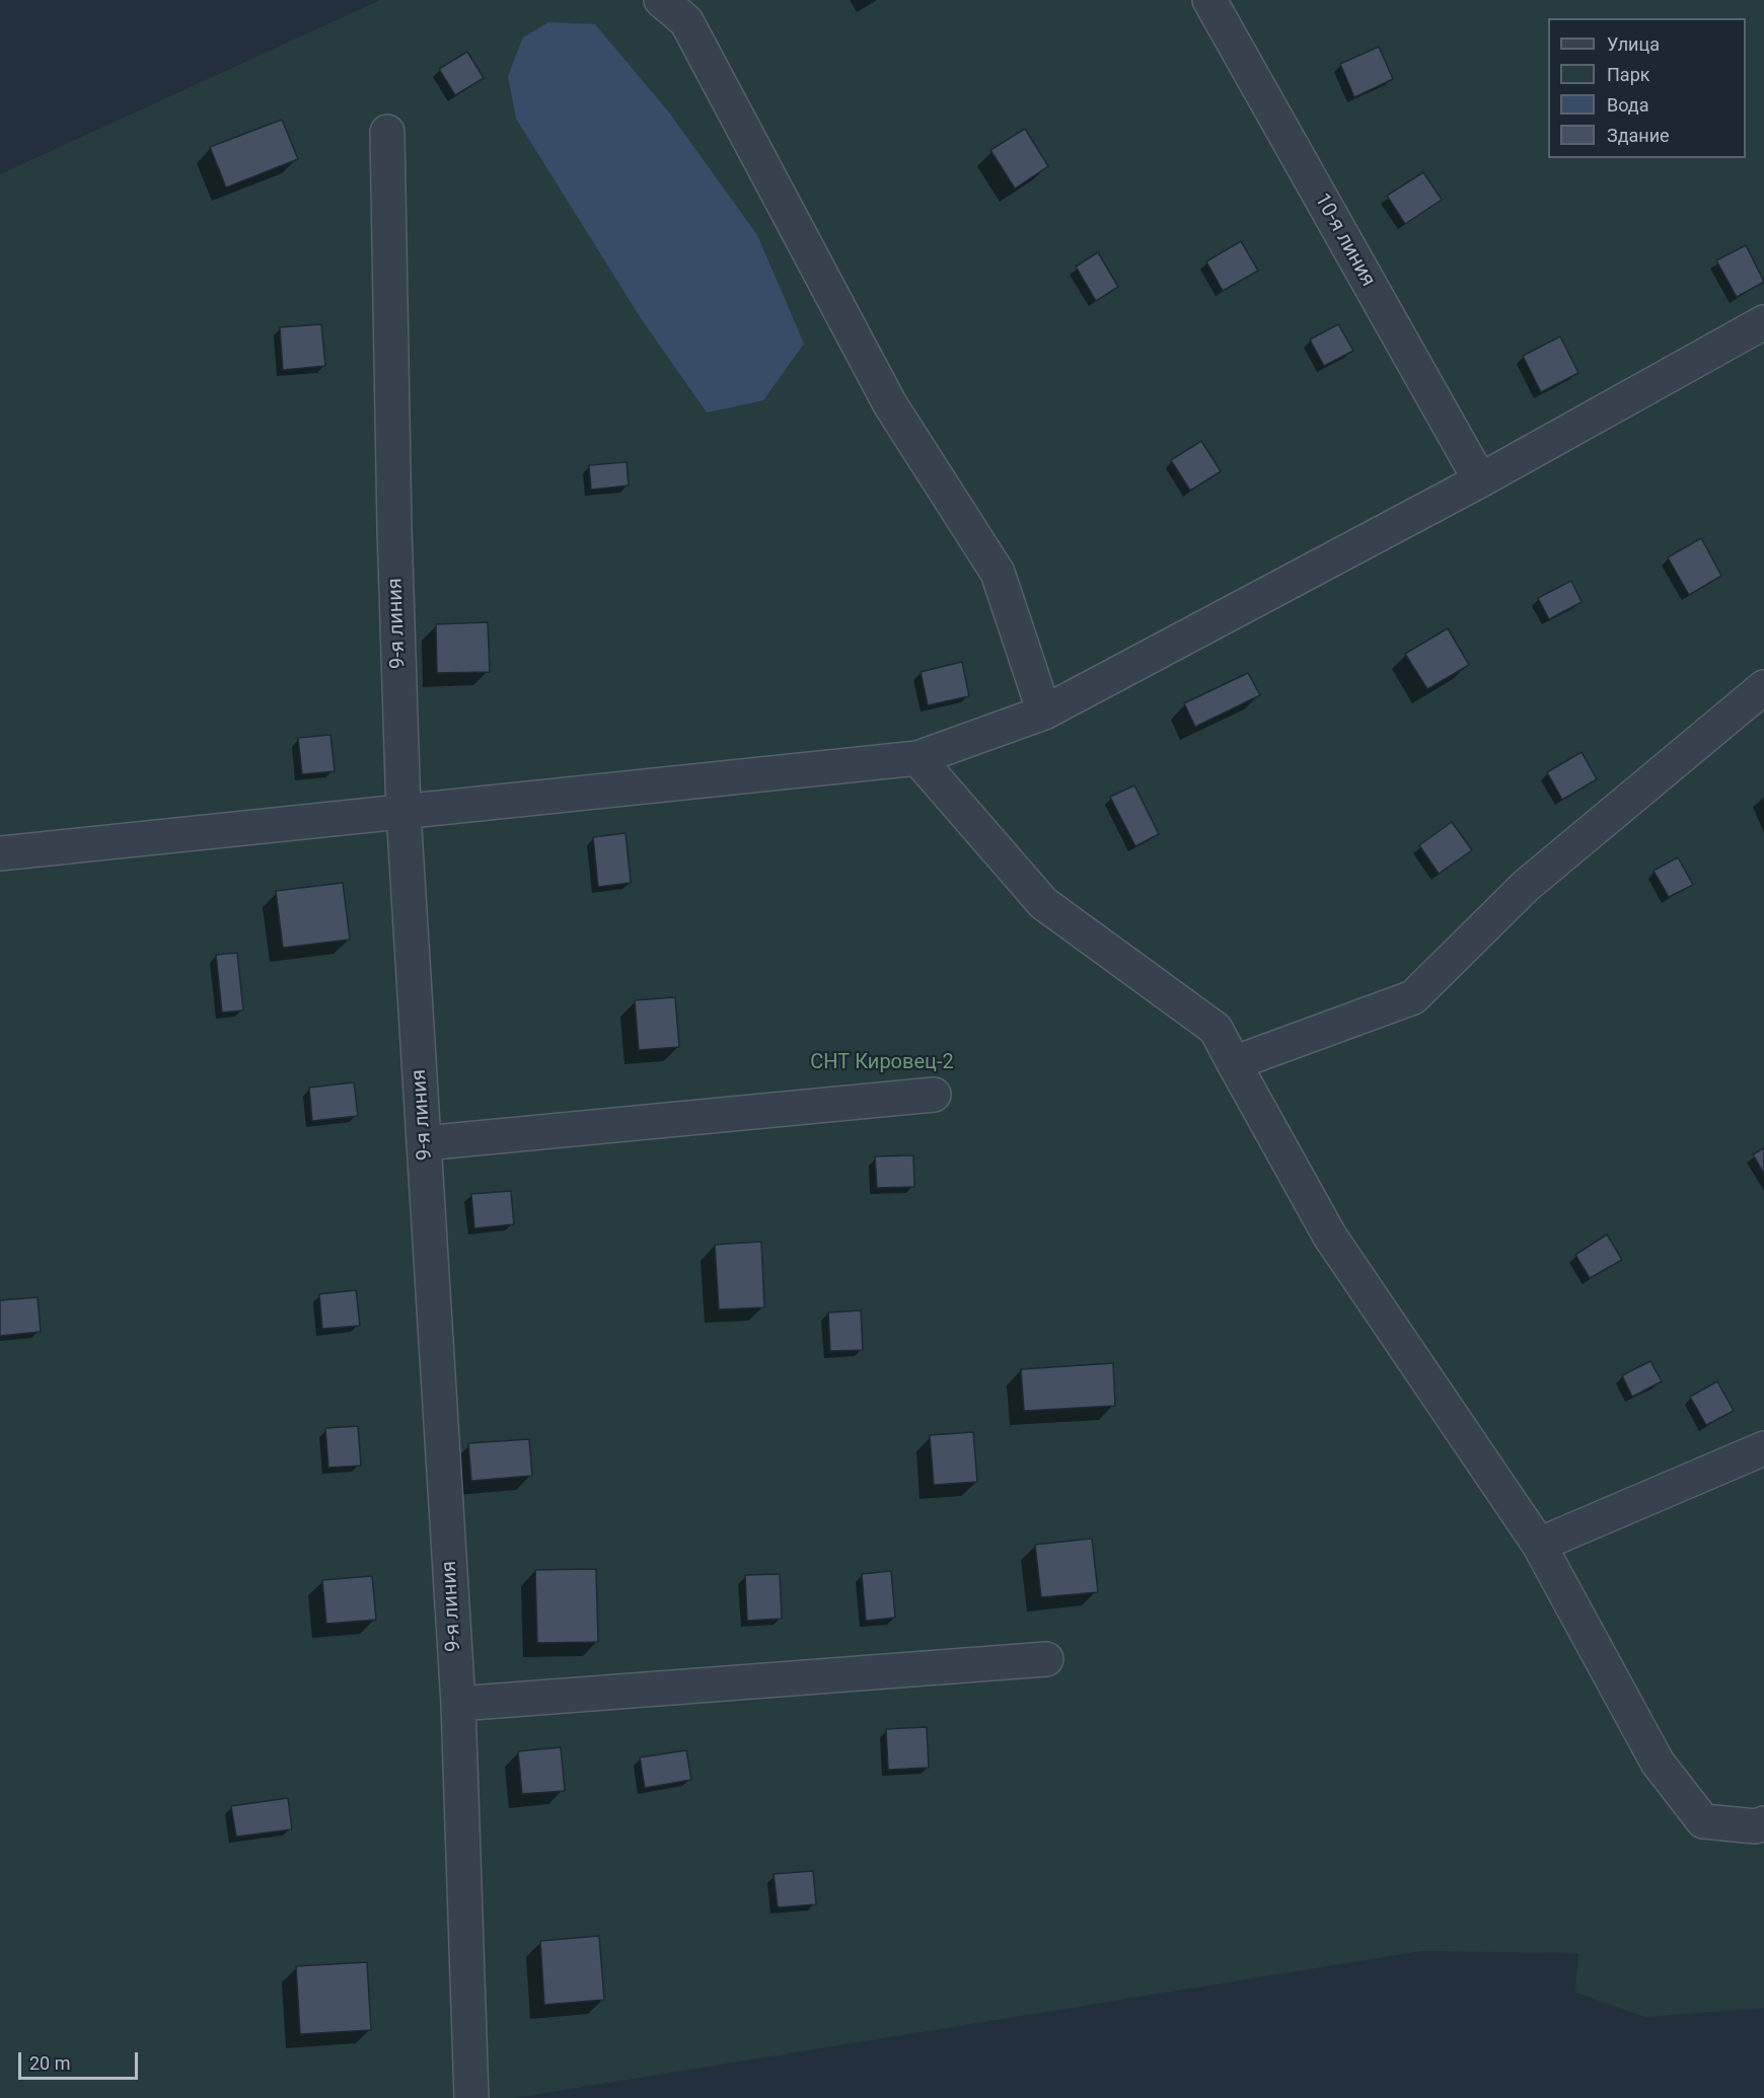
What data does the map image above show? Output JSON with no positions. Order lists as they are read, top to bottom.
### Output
{
  "streets": {
    "street": ["10-я линия", "9-я линия"]
  },
  "parks": ["СНТ Кировец-2"],
  "legend": [
    "Улица",
    "Парк",
    "Вода",
    "Здание"
  ],
  "scale_bar": "20 m"
}
